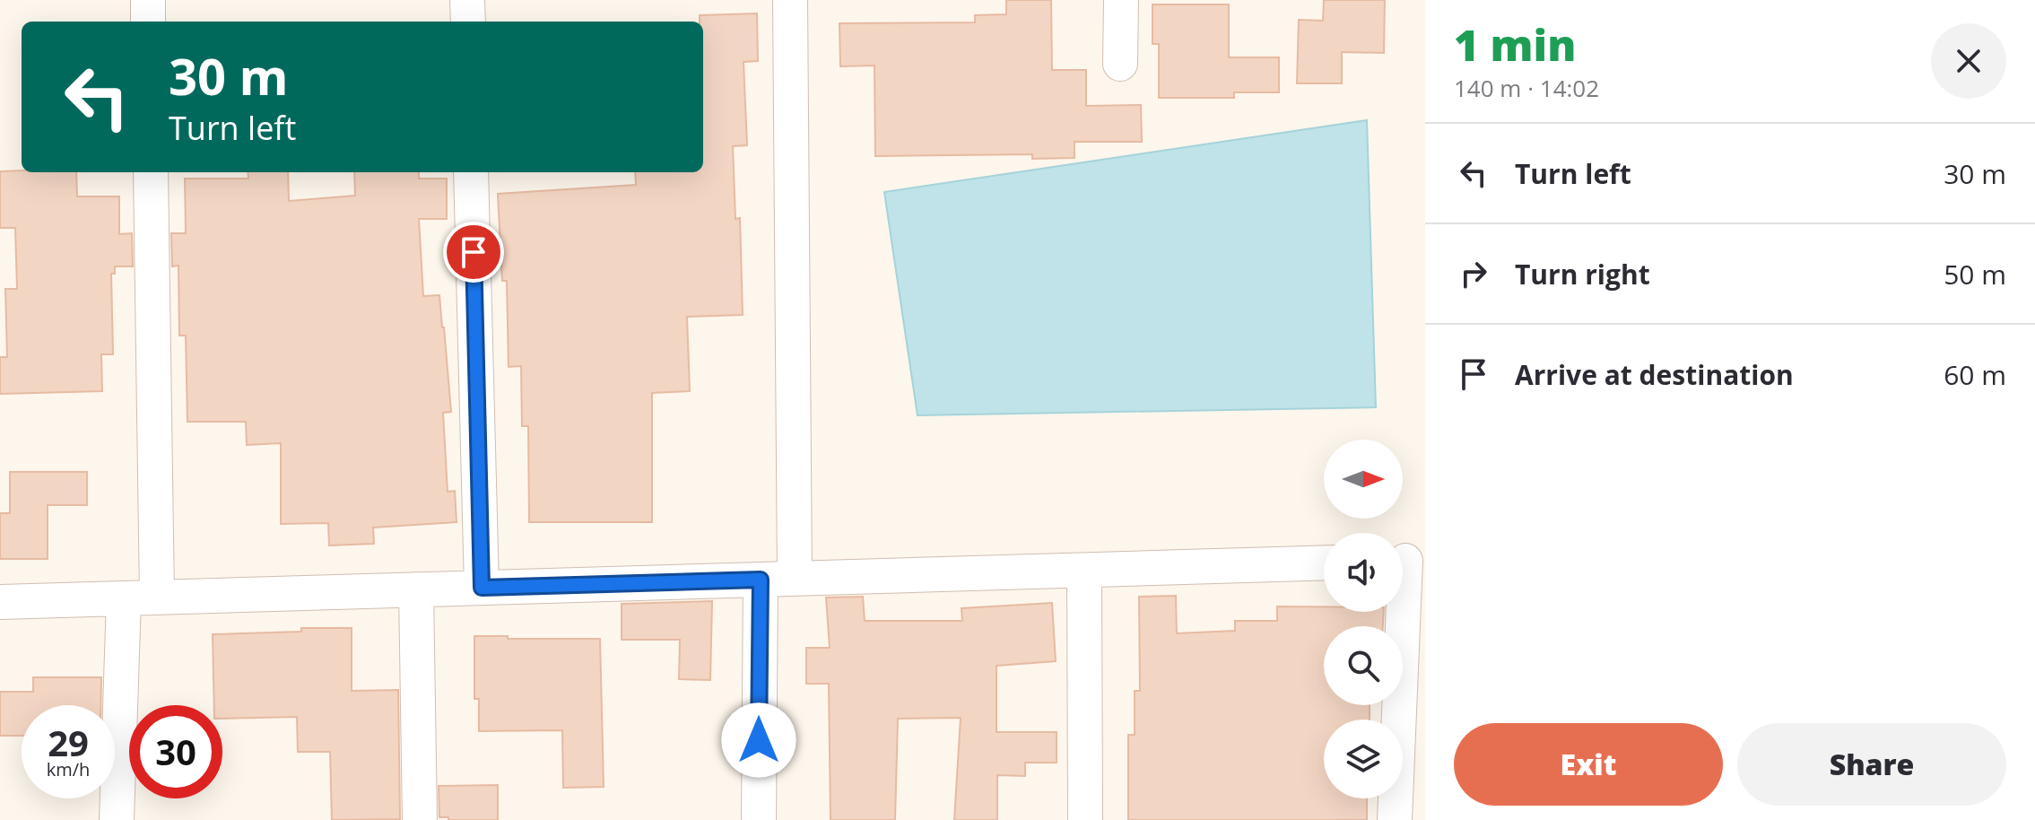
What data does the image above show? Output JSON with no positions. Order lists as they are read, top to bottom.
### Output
{
  "north": "right",
  "page": {
    "heading": ["1 min", "140 m · 14:02"],
    "turn": ["30 m", "Turn left"],
    "list": [
      {
        "name": "Turn left",
        "value": "30 m"
      },
      {
        "name": "Turn right",
        "value": "50 m"
      },
      {
        "name": "Arrive at destination",
        "value": "60 m"
      }
    ],
    "speed": "29 km/h",
    "limit": "30",
    "buttons": ["Exit", "Share"]
  }
}
